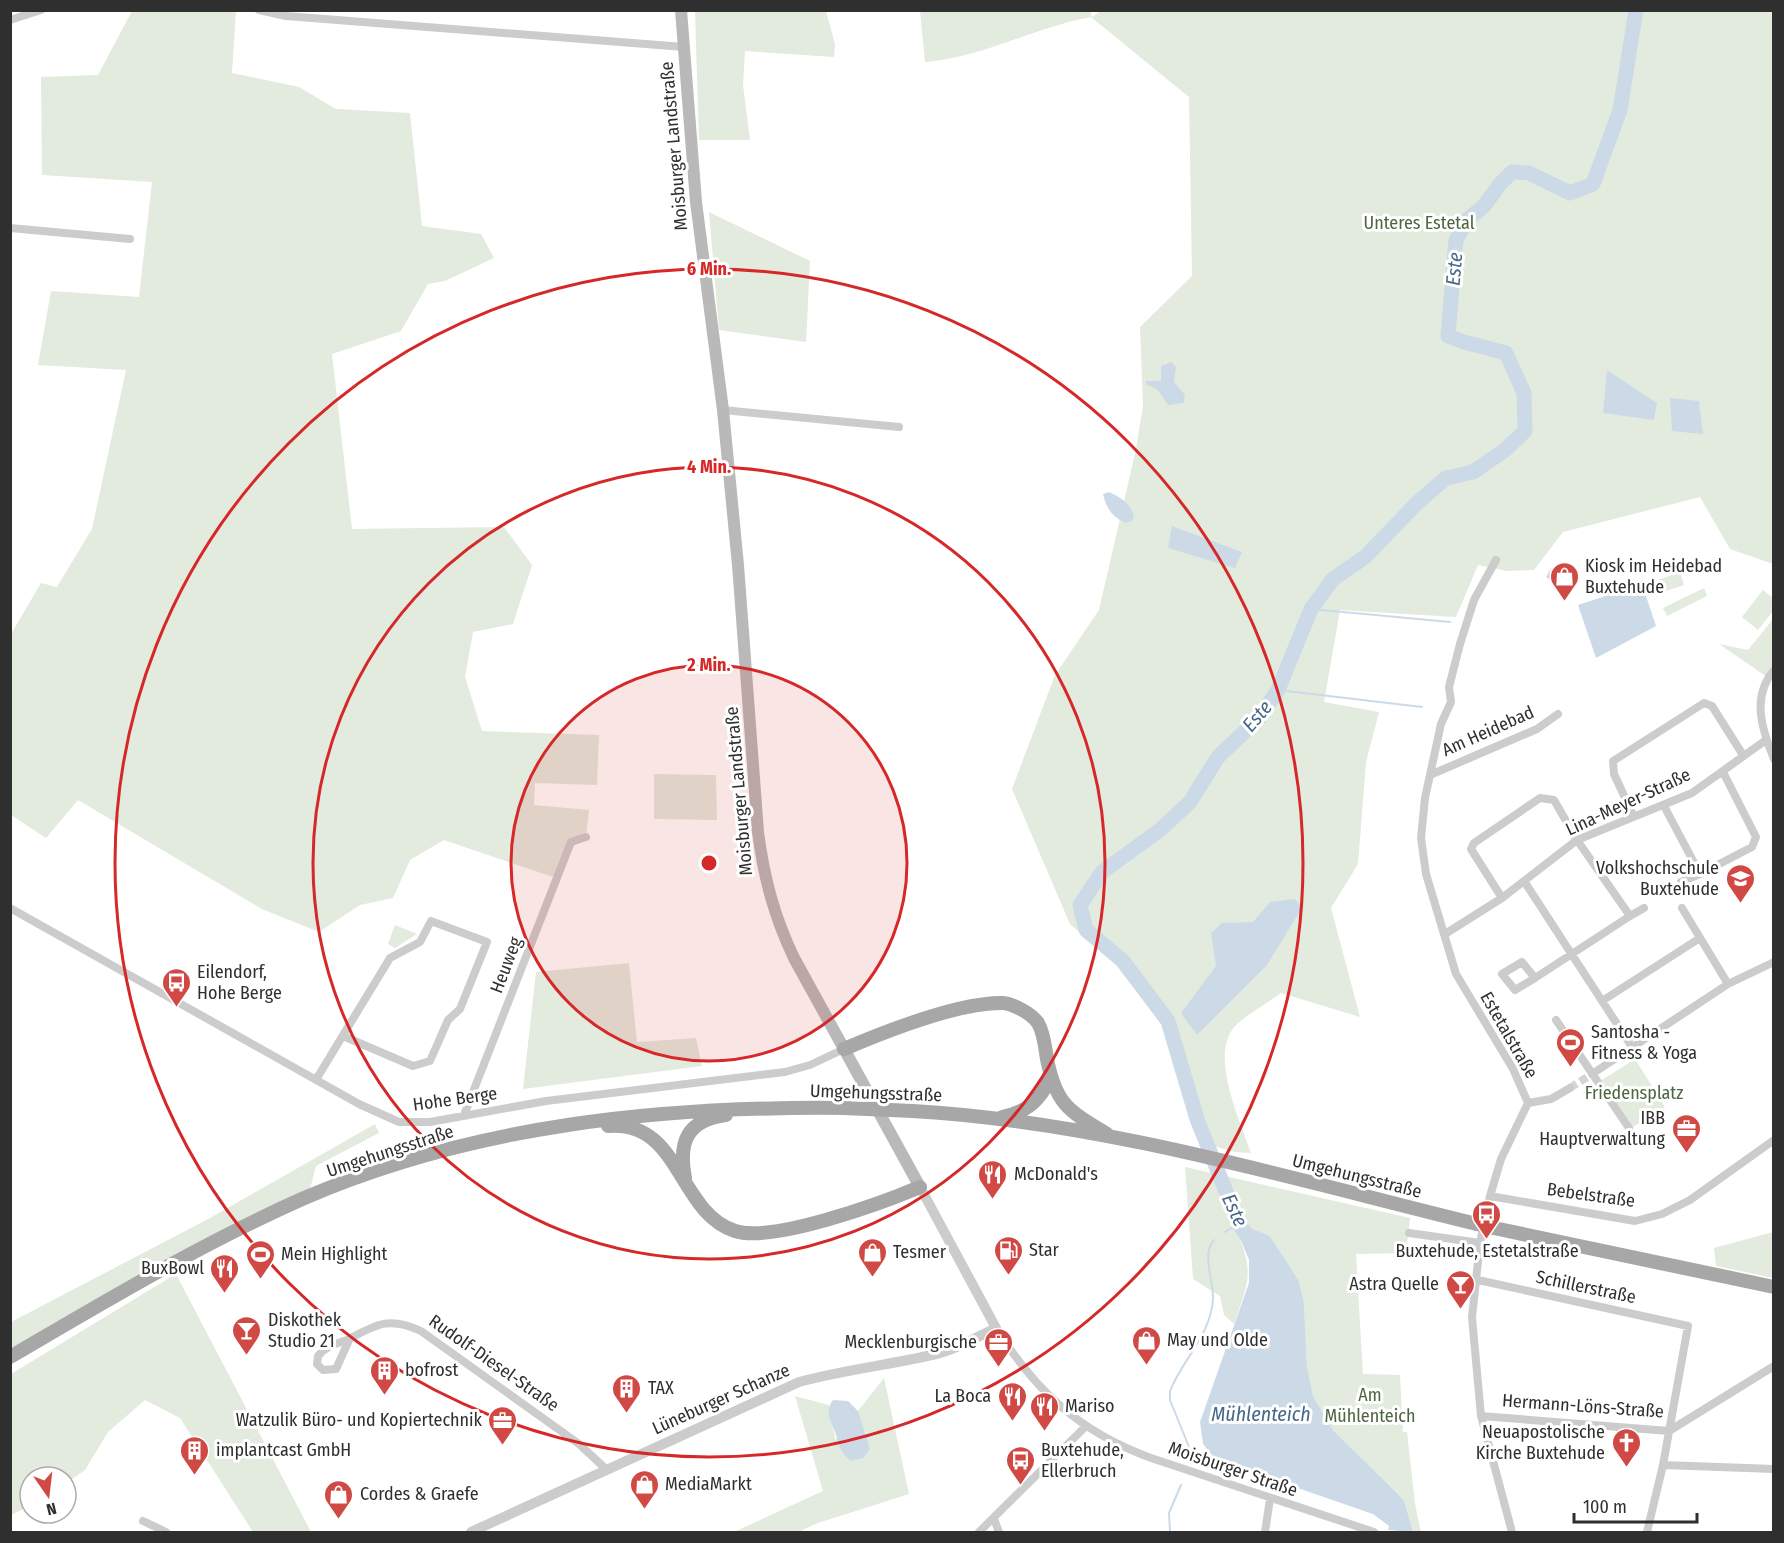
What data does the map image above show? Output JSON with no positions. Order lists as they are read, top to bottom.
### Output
{
  "streets": {
    "main road": ["Moisburger Landstraße", "Umgehungsstraße"],
    "street": [
      "Am Heidebad",
      "Lina-Meyer-Straße",
      "Heuweg",
      "Estetalstraße",
      "Hohe Berge",
      "Bebelstraße",
      "Schillerstraße",
      "Rudolf-Diesel-Straße",
      "Lüneburger Schanze",
      "Hermann-Löns-Straße",
      "Moisburger Straße"
    ]
  },
  "crossings": [
    ["Moisburger Landstraße", "Hohe Berge"],
    ["Am Heidebad", "Estetalstraße"],
    ["Lina-Meyer-Straße", "Estetalstraße"],
    ["Heuweg", "Hohe Berge"],
    ["Estetalstraße", "Bebelstraße"],
    ["Estetalstraße", "Schillerstraße"],
    ["Estetalstraße", "Hermann-Löns-Straße"],
    ["Schillerstraße", "Hermann-Löns-Straße"],
    ["Rudolf-Diesel-Straße", "Lüneburger Schanze"]
  ],
  "water": ["Este", "Mühlenteich"],
  "parks": ["Unteres Estetal", "Friedensplatz", "Am Mühlenteich"],
  "places": {
    "shop": [
      "Kiosk im Heidebad Buxtehude",
      "Tesmer",
      "May und Olde",
      "MediaMarkt",
      "Cordes & Graefe"
    ],
    "school or university": ["Volkshochschule Buxtehude"],
    "bus stop": ["Eilendorf, Hohe Berge", "Buxtehude, Estetalstraße", "Buxtehude, Ellerbruch"],
    "sports": ["Santosha - Fitness & Yoga", "Mein Highlight"],
    "office": ["IBB Hauptverwaltung", "Mecklenburgische", "Watzulik Büro- und Kopiertechnik"],
    "restaurant": [
      "McDonald's",
      "BuxBowl",
      "La Boca",
      "Mariso"
    ],
    "fuel station": ["Star"],
    "bar": ["Astra Quelle", "Diskothek Studio 21"],
    "building": ["bofrost", "TAX", "implantcast GmbH"],
    "church": ["Neuapostolische Kirche Buxtehude"]
  },
  "scale_bar": "100 m",
  "north": "bottom",
  "rings": ["6 Min.", "4 Min.", "2 Min."]
}
